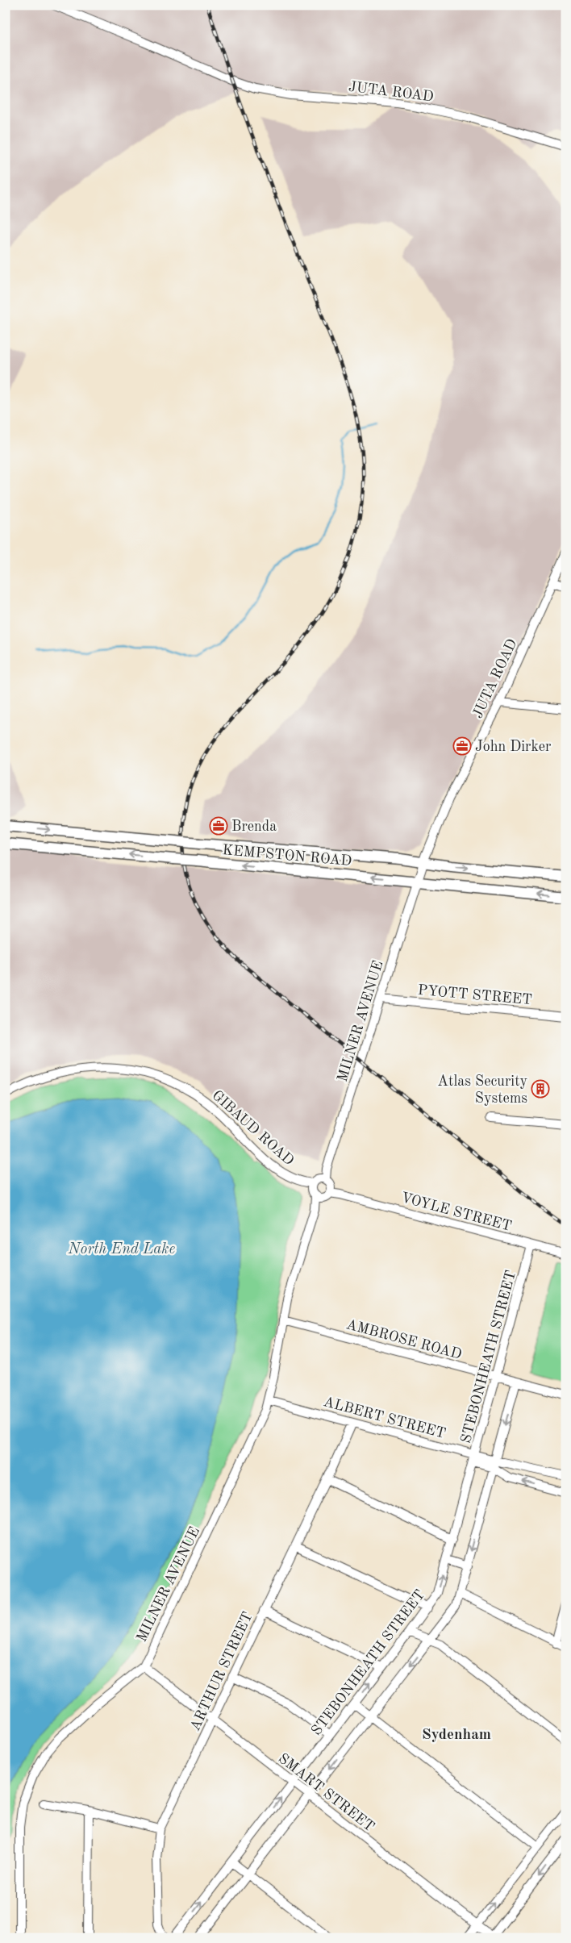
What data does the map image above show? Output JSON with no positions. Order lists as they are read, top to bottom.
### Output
{
  "streets": {
    "main road": ["KEMPSTON ROAD"],
    "street": [
      "JUTA ROAD",
      "PYOTT STREET",
      "MILNER AVENUE",
      "GIBAUD ROAD",
      "VOYLE STREET",
      "AMBROSE ROAD",
      "STEBONHEATH STREET",
      "ALBERT STREET",
      "ARTHUR STREET",
      "SMART STREET"
    ]
  },
  "crossings": [
    ["JUTA ROAD", "KEMPSTON ROAD"],
    ["JUTA ROAD", "MILNER AVENUE"],
    ["KEMPSTON ROAD", "MILNER AVENUE"],
    ["PYOTT STREET", "MILNER AVENUE"],
    ["MILNER AVENUE", "VOYLE STREET"],
    ["MILNER AVENUE", "AMBROSE ROAD"],
    ["MILNER AVENUE", "ALBERT STREET"],
    ["MILNER AVENUE", "SMART STREET"],
    ["VOYLE STREET", "STEBONHEATH STREET"],
    ["AMBROSE ROAD", "STEBONHEATH STREET"],
    ["STEBONHEATH STREET", "ALBERT STREET"],
    ["STEBONHEATH STREET", "SMART STREET"],
    ["ALBERT STREET", "ARTHUR STREET"],
    ["ARTHUR STREET", "SMART STREET"]
  ],
  "districts": ["Sydenham"],
  "water": ["North End Lake"],
  "places": {
    "office": ["John Dirker", "Brenda"],
    "building": ["Atlas Security Systems"]
  }
}
